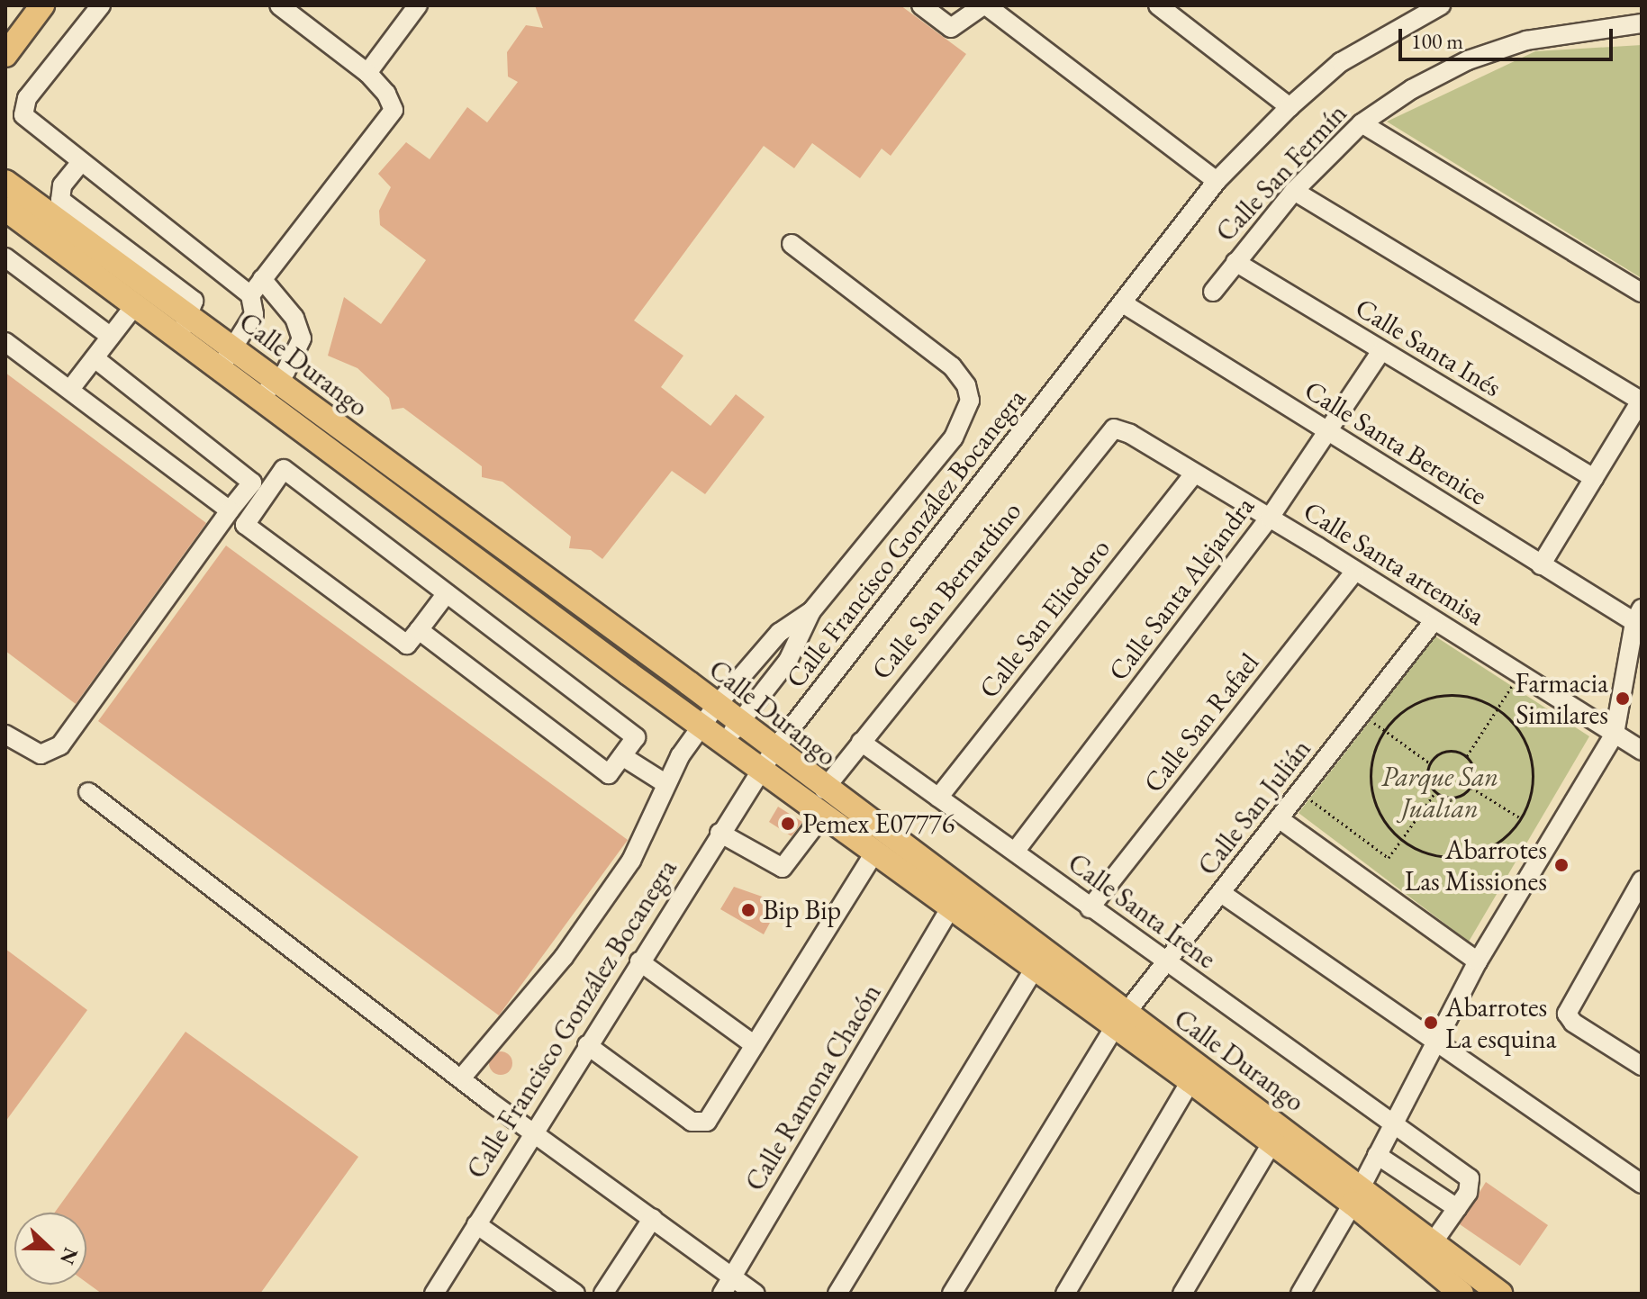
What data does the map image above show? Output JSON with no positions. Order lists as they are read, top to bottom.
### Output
{
  "streets": {
    "main road": ["Calle Durango"],
    "street": [
      "Calle San Fermín",
      "Calle Santa Inés",
      "Calle Santa Berenice",
      "Calle Francisco González Bocanegra",
      "Calle Santa artemisa",
      "Calle Santa Alejandra",
      "Calle San Bernardino",
      "Calle San Eliodoro",
      "Calle San Rafael",
      "Calle San Julián",
      "Calle Santa Irene",
      "Calle Ramona Chacón"
    ]
  },
  "crossings": [
    ["Calle San Fermín", "Calle Santa Inés"],
    ["Calle Santa Inés", "Calle Santa Alejandra"],
    ["Calle Durango", "Calle Francisco González Bocanegra"],
    ["Calle Durango", "Calle San Bernardino"],
    ["Calle Durango", "Calle San Julián"],
    ["Calle Durango", "Calle Ramona Chacón"],
    ["Calle Santa Berenice", "Calle Francisco González Bocanegra"],
    ["Calle Santa Berenice", "Calle Santa Alejandra"],
    ["Calle Santa artemisa", "Calle Santa Alejandra"],
    ["Calle Santa artemisa", "Calle San Bernardino"],
    ["Calle Santa artemisa", "Calle San Eliodoro"],
    ["Calle Santa artemisa", "Calle San Rafael"],
    ["Calle Santa artemisa", "Calle San Julián"],
    ["Calle Santa Alejandra", "Calle Santa Irene"],
    ["Calle San Bernardino", "Calle Santa Irene"],
    ["Calle San Eliodoro", "Calle Santa Irene"],
    ["Calle San Rafael", "Calle Santa Irene"],
    ["Calle San Julián", "Calle Santa Irene"]
  ],
  "parks": ["Parque San Jualian"],
  "places": [
    "Farmacia Similares",
    "Pemex E07776",
    "Abarrotes Las Missiones",
    "Bip Bip",
    "Abarrotes La esquina"
  ],
  "scale_bar": "100 m",
  "north": "right"
}
